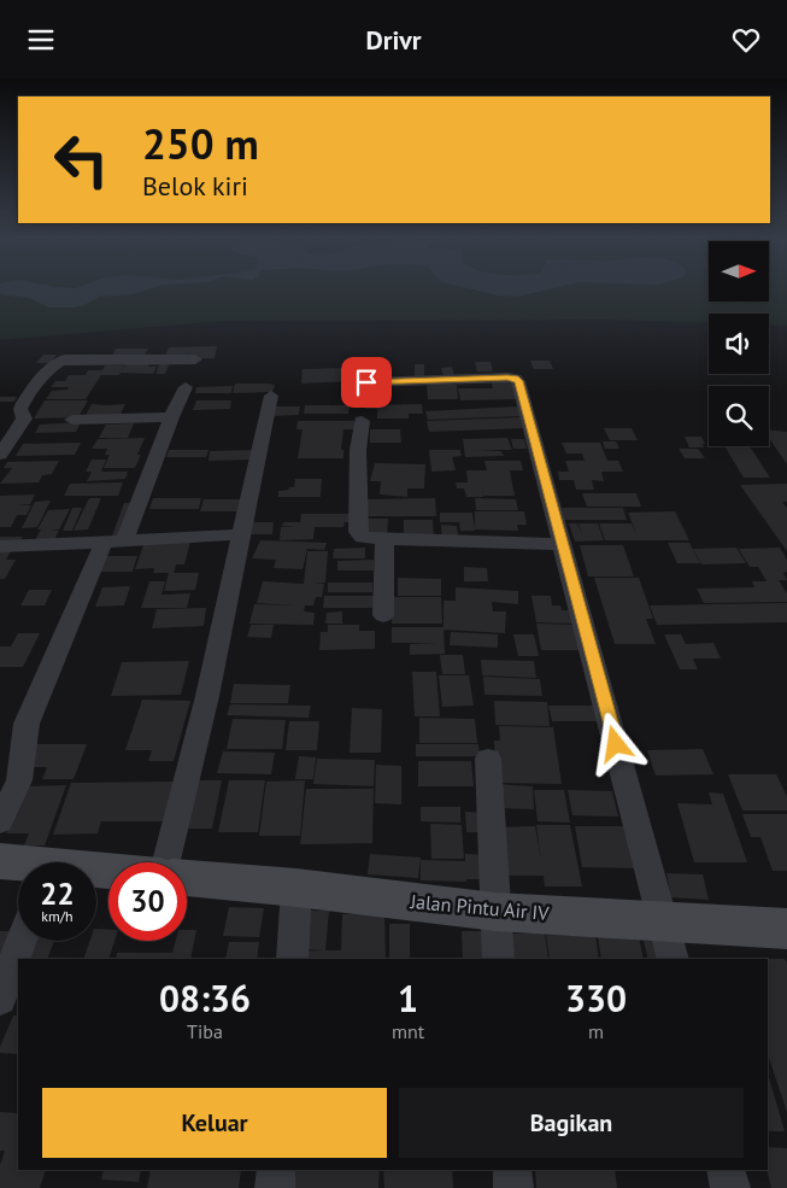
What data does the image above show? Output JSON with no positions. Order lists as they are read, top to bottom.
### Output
{
  "streets": {
    "main road": ["Jalan Pintu Air IV"]
  },
  "north": "right",
  "page": {
    "header": "Drivr",
    "turn": ["250 m", "Belok kiri"],
    "speed": "22 km/h",
    "limit": "30",
    "eta": [
      "08:36",
      "Tiba",
      "1",
      "mnt",
      "330",
      "m"
    ],
    "buttons": ["Keluar", "Bagikan"]
  }
}
